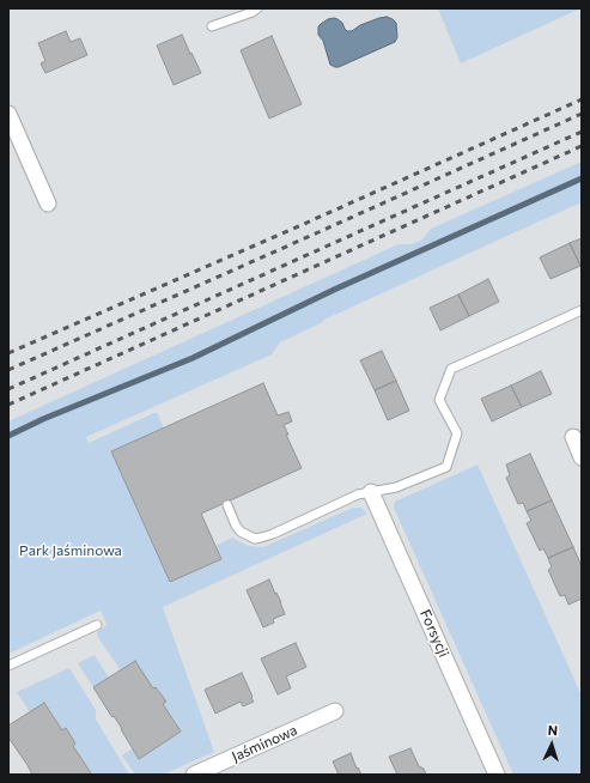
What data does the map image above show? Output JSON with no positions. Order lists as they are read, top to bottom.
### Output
{
  "streets": {
    "street": ["Forsycji", "Jaśminowa"]
  },
  "parks": ["Park Jaśminowa"],
  "north": "top"
}
